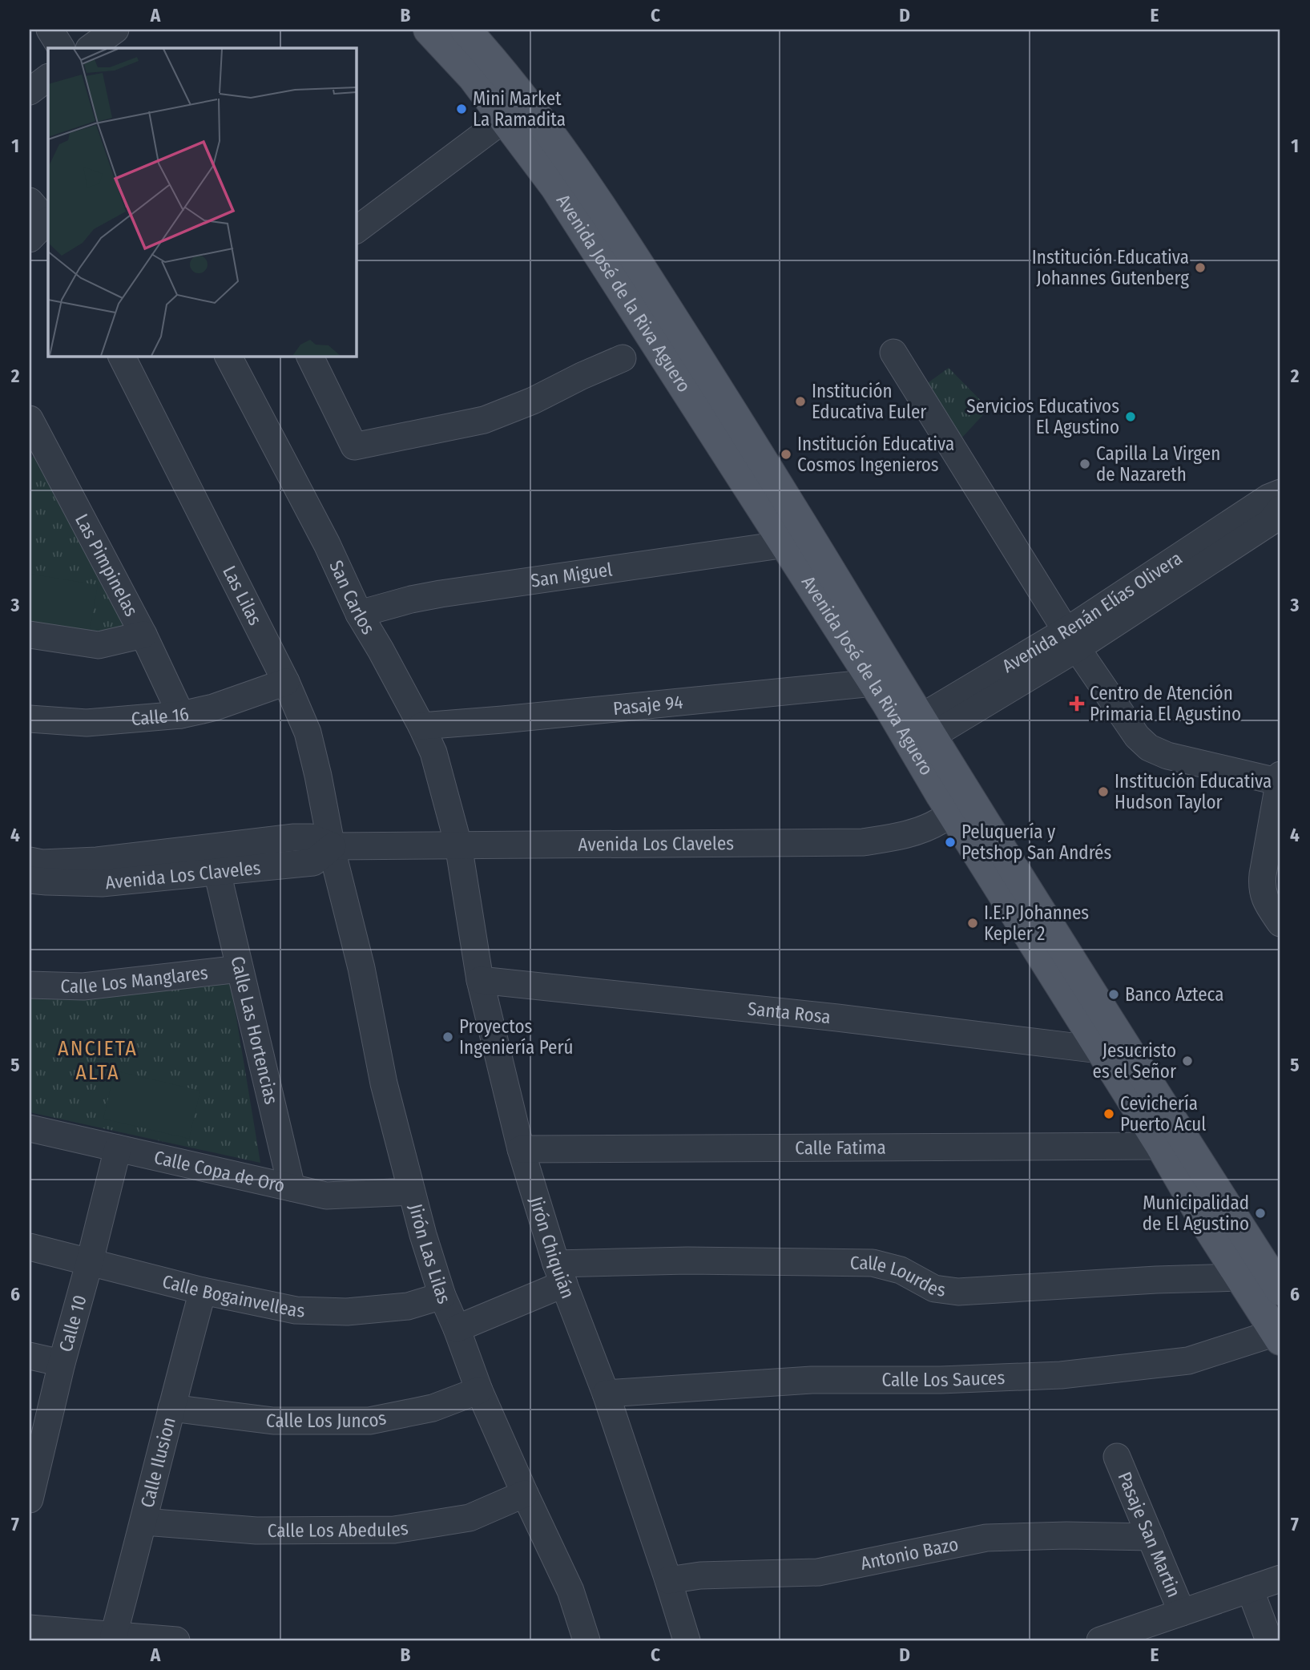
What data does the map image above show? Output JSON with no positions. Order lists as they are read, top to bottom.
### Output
{
  "streets": {
    "main road": ["Avenida José de la Riva Aguero"],
    "street": [
      "Las Pimpinelas",
      "San Miguel",
      "Las Lilas",
      "San Carlos",
      "Avenida Renán Elías Olivera",
      "Pasaje 94",
      "Calle 16",
      "Avenida Los Claveles",
      "Calle Los Manglares",
      "Santa Rosa",
      "Calle Las Hortencias",
      "Calle Fatima",
      "Calle Copa de Oro",
      "Jirón Chiquián",
      "Jirón Las Lilas",
      "Calle Lourdes",
      "Calle Bogainvelleas",
      "Calle 10",
      "Calle Los Sauces",
      "Calle Los Juncos",
      "Calle Ilusion",
      "Calle Los Abedules",
      "Pasaje San Martin",
      "Antonio Bazo"
    ]
  },
  "crossings": [
    ["Avenida José de la Riva Aguero", "San Miguel"],
    ["Avenida José de la Riva Aguero", "Avenida Renán Elías Olivera"],
    ["Avenida José de la Riva Aguero", "Pasaje 94"],
    ["Avenida José de la Riva Aguero", "Avenida Los Claveles"],
    ["Avenida José de la Riva Aguero", "Santa Rosa"],
    ["Avenida José de la Riva Aguero", "Calle Fatima"],
    ["Avenida José de la Riva Aguero", "Calle Lourdes"],
    ["Avenida José de la Riva Aguero", "Calle Los Sauces"],
    ["Las Pimpinelas", "Calle 16"],
    ["San Miguel", "San Carlos"],
    ["Las Lilas", "Calle 16"],
    ["Las Lilas", "Avenida Los Claveles"],
    ["Las Lilas", "Jirón Las Lilas"],
    ["San Carlos", "Pasaje 94"],
    ["San Carlos", "Avenida Los Claveles"],
    ["San Carlos", "Jirón Chiquián"],
    ["Avenida Los Claveles", "Calle Las Hortencias"],
    ["Avenida Los Claveles", "Jirón Chiquián"],
    ["Avenida Los Claveles", "Jirón Las Lilas"],
    ["Calle Los Manglares", "Calle Las Hortencias"],
    ["Santa Rosa", "Jirón Chiquián"],
    ["Calle Las Hortencias", "Calle Copa de Oro"],
    ["Calle Fatima", "Jirón Chiquián"],
    ["Calle Copa de Oro", "Jirón Las Lilas"],
    ["Calle Copa de Oro", "Calle 10"],
    ["Jirón Chiquián", "Calle Lourdes"],
    ["Jirón Chiquián", "Calle Los Sauces"],
    ["Jirón Chiquián", "Antonio Bazo"],
    ["Jirón Las Lilas", "Calle Lourdes"],
    ["Jirón Las Lilas", "Calle Bogainvelleas"],
    ["Jirón Las Lilas", "Calle Los Juncos"],
    ["Jirón Las Lilas", "Calle Los Abedules"],
    ["Calle Bogainvelleas", "Calle 10"],
    ["Calle Bogainvelleas", "Calle Ilusion"],
    ["Calle Los Juncos", "Calle Ilusion"],
    ["Calle Ilusion", "Calle Los Abedules"],
    ["Pasaje San Martin", "Antonio Bazo"]
  ],
  "districts": ["ANCIETA ALTA"],
  "places": {
    "other": [
      "Mini Market La Ramadita",
      "Institución Educativa Johannes Gutenberg",
      "Institución Educativa Euler",
      "Servicios Educativos El Agustino",
      "Institución Educativa Cosmos Ingenieros",
      "Capilla La Virgen de Nazareth",
      "Institución Educativa Hudson Taylor",
      "Peluquería y Petshop San Andrés",
      "I.E.P Johannes Kepler 2",
      "Banco Azteca",
      "Proyectos Ingeniería Perú",
      "Jesucristo es el Señor",
      "Cevichería Puerto Acul",
      "Municipalidad de El Agustino"
    ],
    "health": ["Centro de Atención Primaria El Agustino"]
  },
  "grid": {
    "columns": [
      "A",
      "B",
      "C",
      "D",
      "E"
    ],
    "rows": [
      "1",
      "2",
      "3",
      "4",
      "5",
      "6",
      "7"
    ]
  }
}
